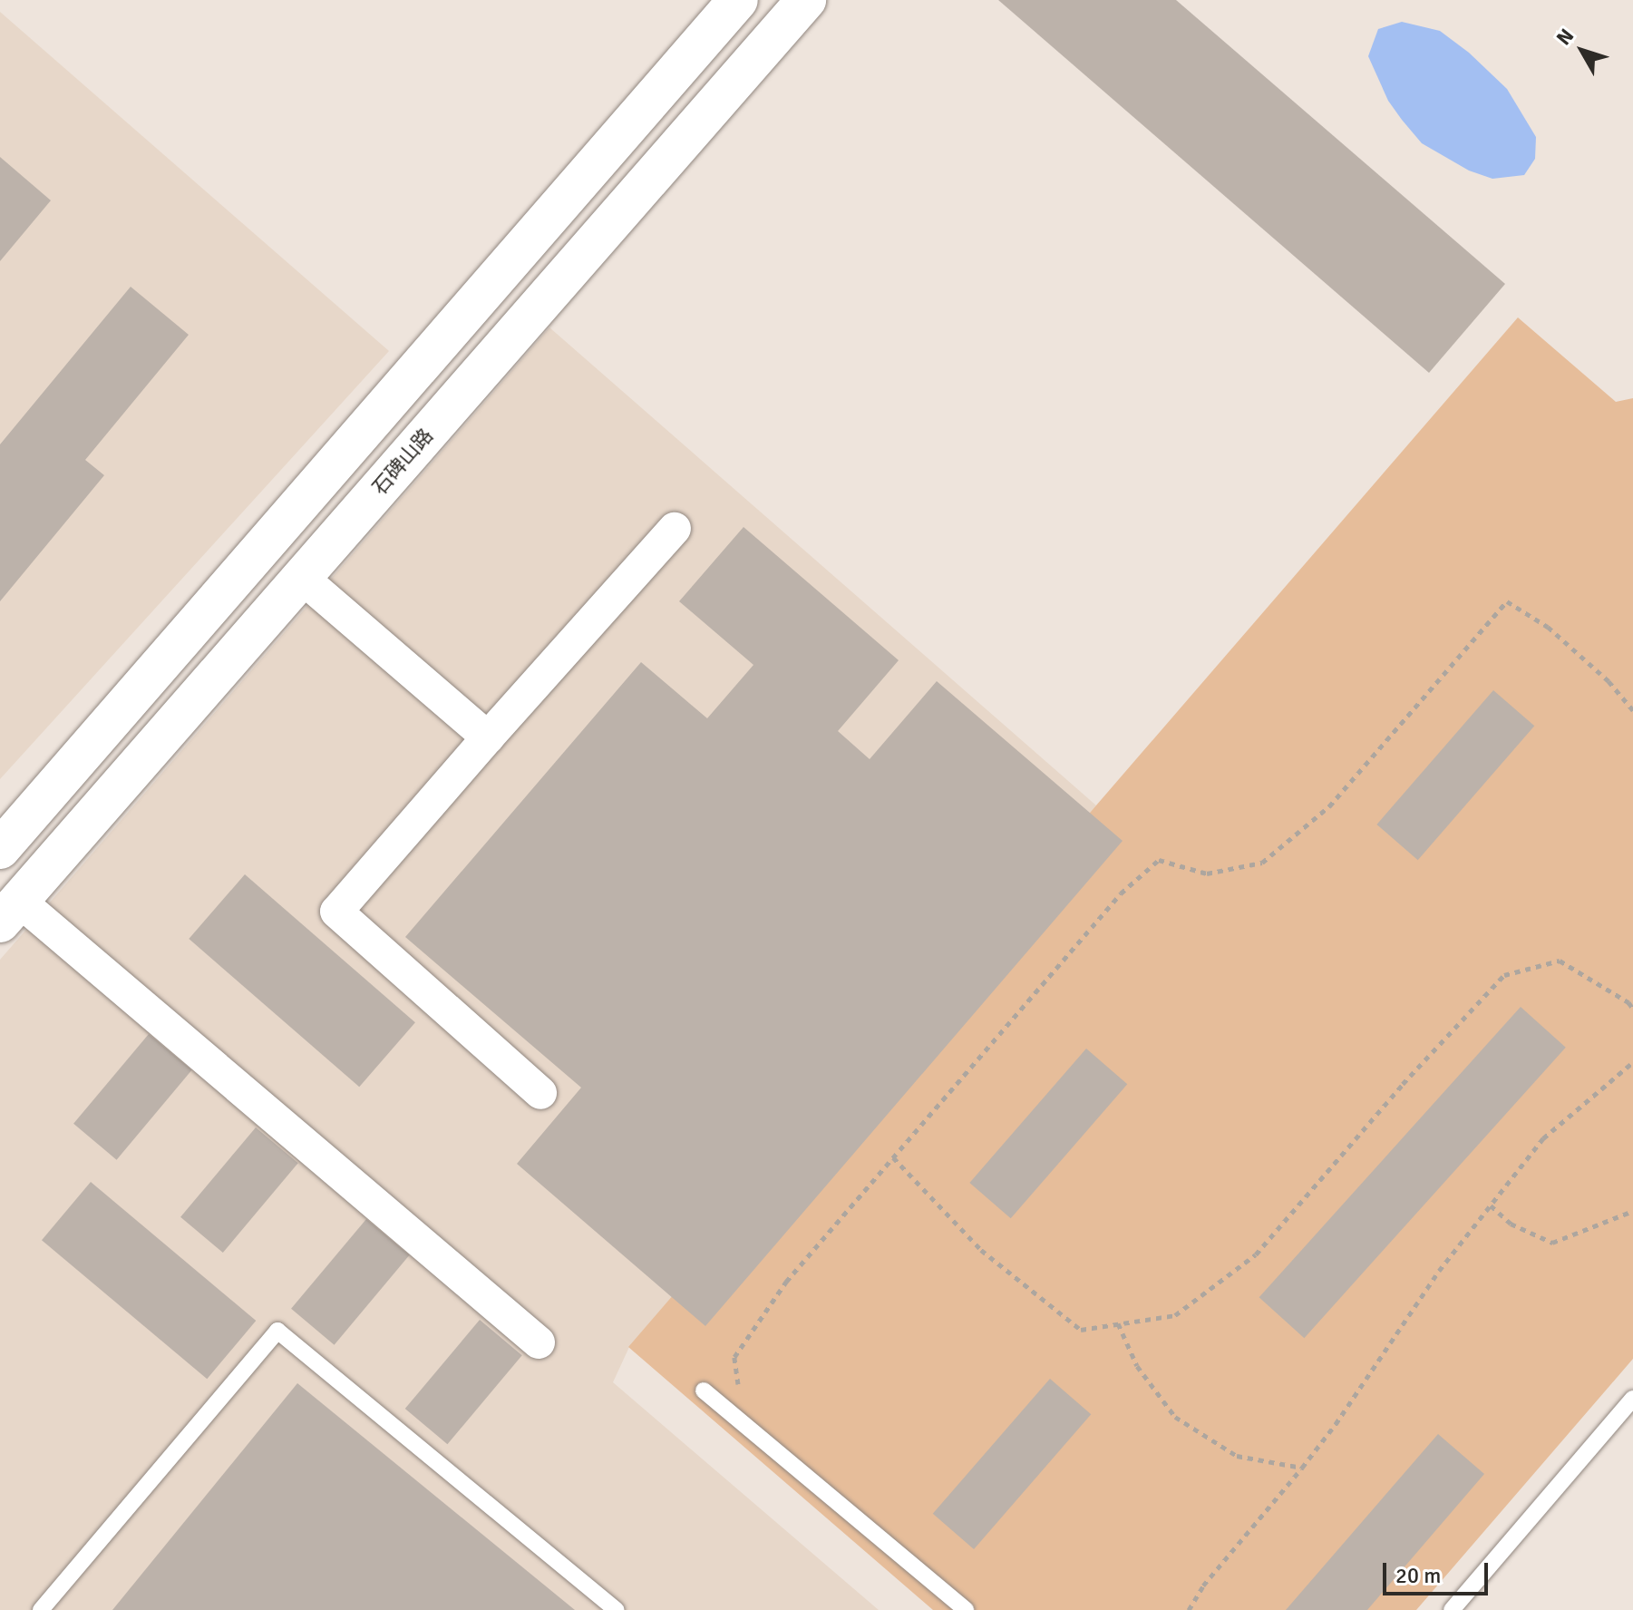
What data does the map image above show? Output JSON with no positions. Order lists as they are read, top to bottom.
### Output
{
  "streets": {
    "street": ["石碑山路"]
  },
  "scale_bar": "20 m",
  "north": "top left"
}
